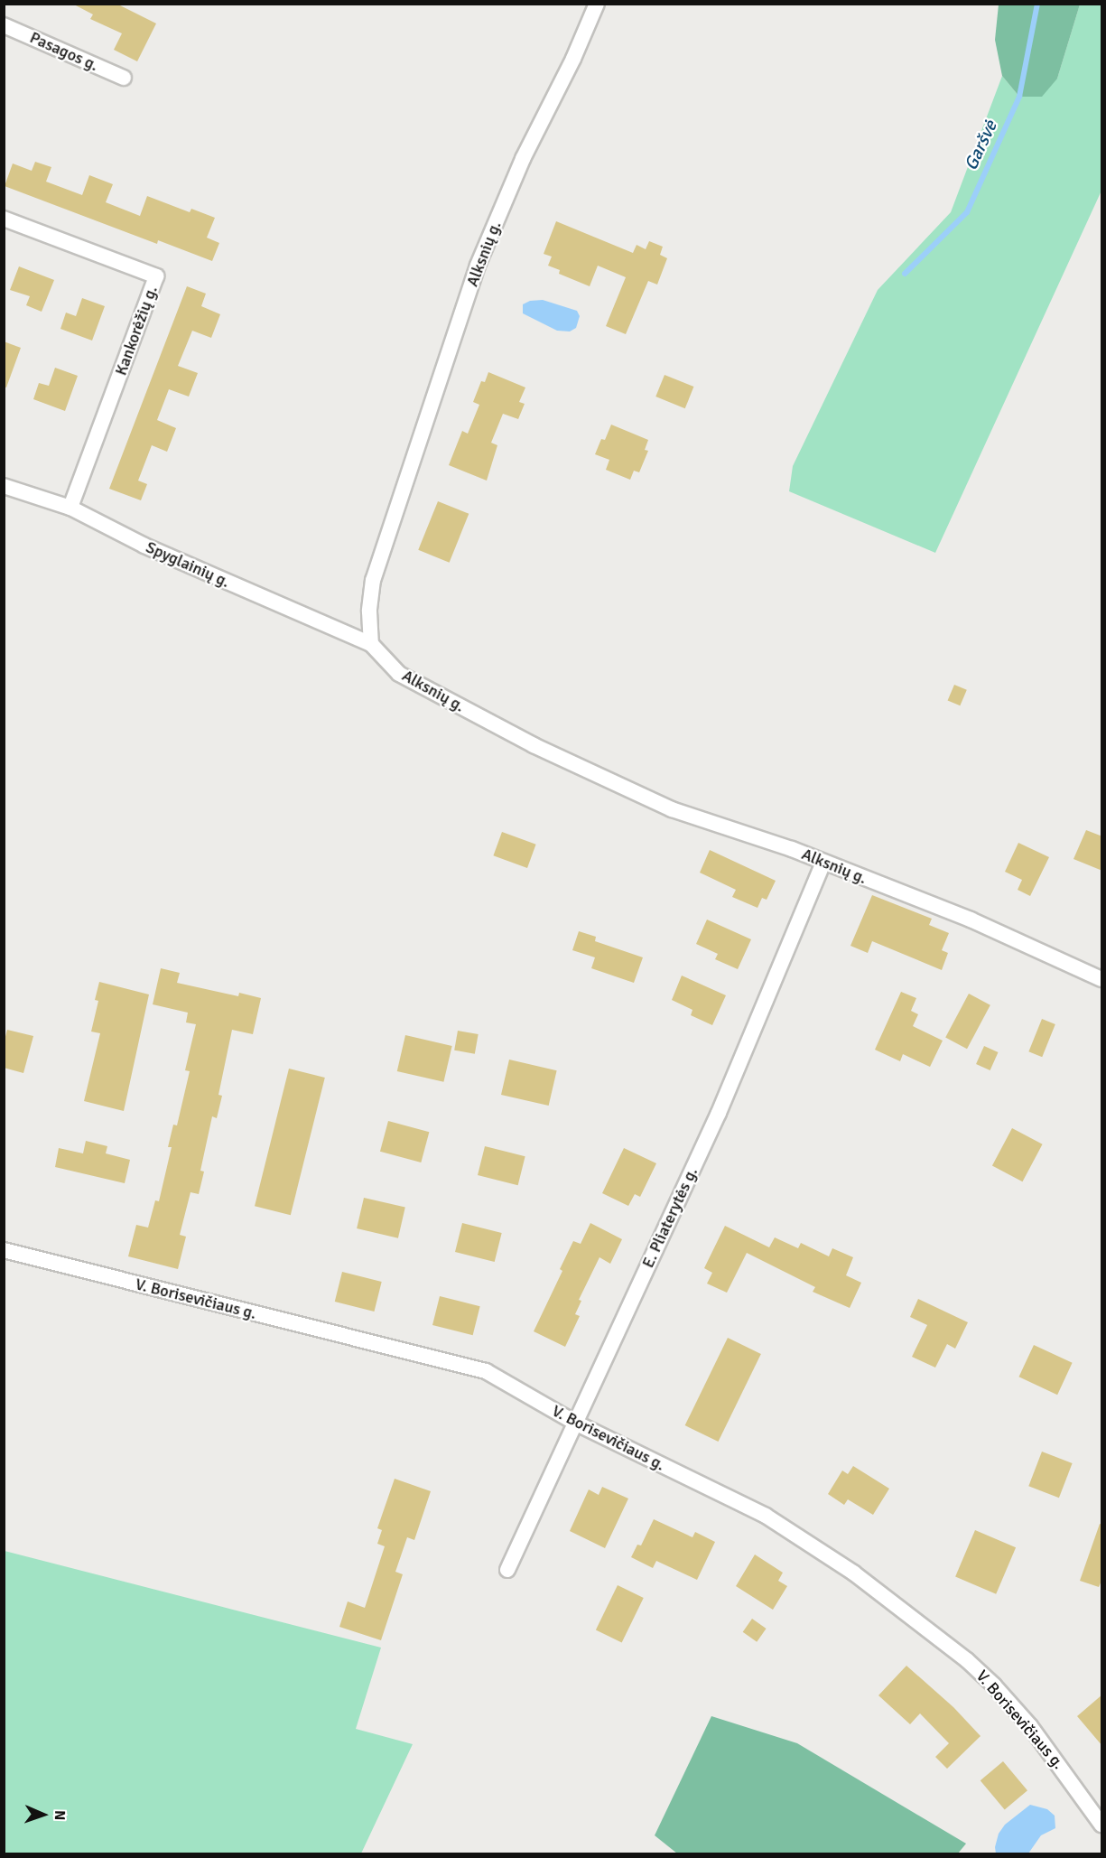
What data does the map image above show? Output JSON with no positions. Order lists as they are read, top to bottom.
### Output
{
  "streets": {
    "street": [
      "Pasagos g.",
      "Alksnių g.",
      "Kankorėžių g.",
      "Spyglainių g.",
      "E. Pliaterytės g.",
      "V. Borisevičiaus g."
    ]
  },
  "crossings": [
    ["Alksnių g.", "Spyglainių g."],
    ["Alksnių g.", "E. Pliaterytės g."],
    ["Kankorėžių g.", "Spyglainių g."],
    ["E. Pliaterytės g.", "V. Borisevičiaus g."]
  ],
  "water": ["Garšvė"],
  "north": "right"
}
